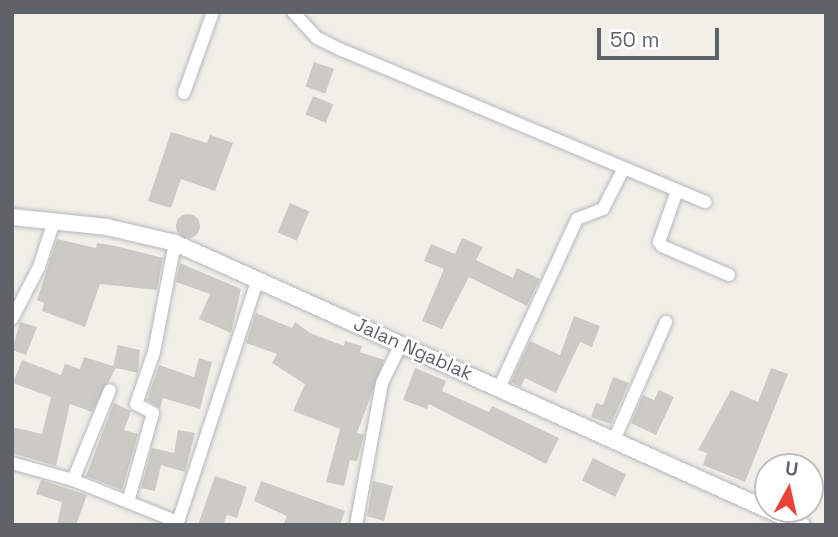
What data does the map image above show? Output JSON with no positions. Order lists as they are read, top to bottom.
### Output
{
  "streets": {
    "street": ["Jalan Ngablak"]
  },
  "scale_bar": "50 m",
  "north": "top"
}
